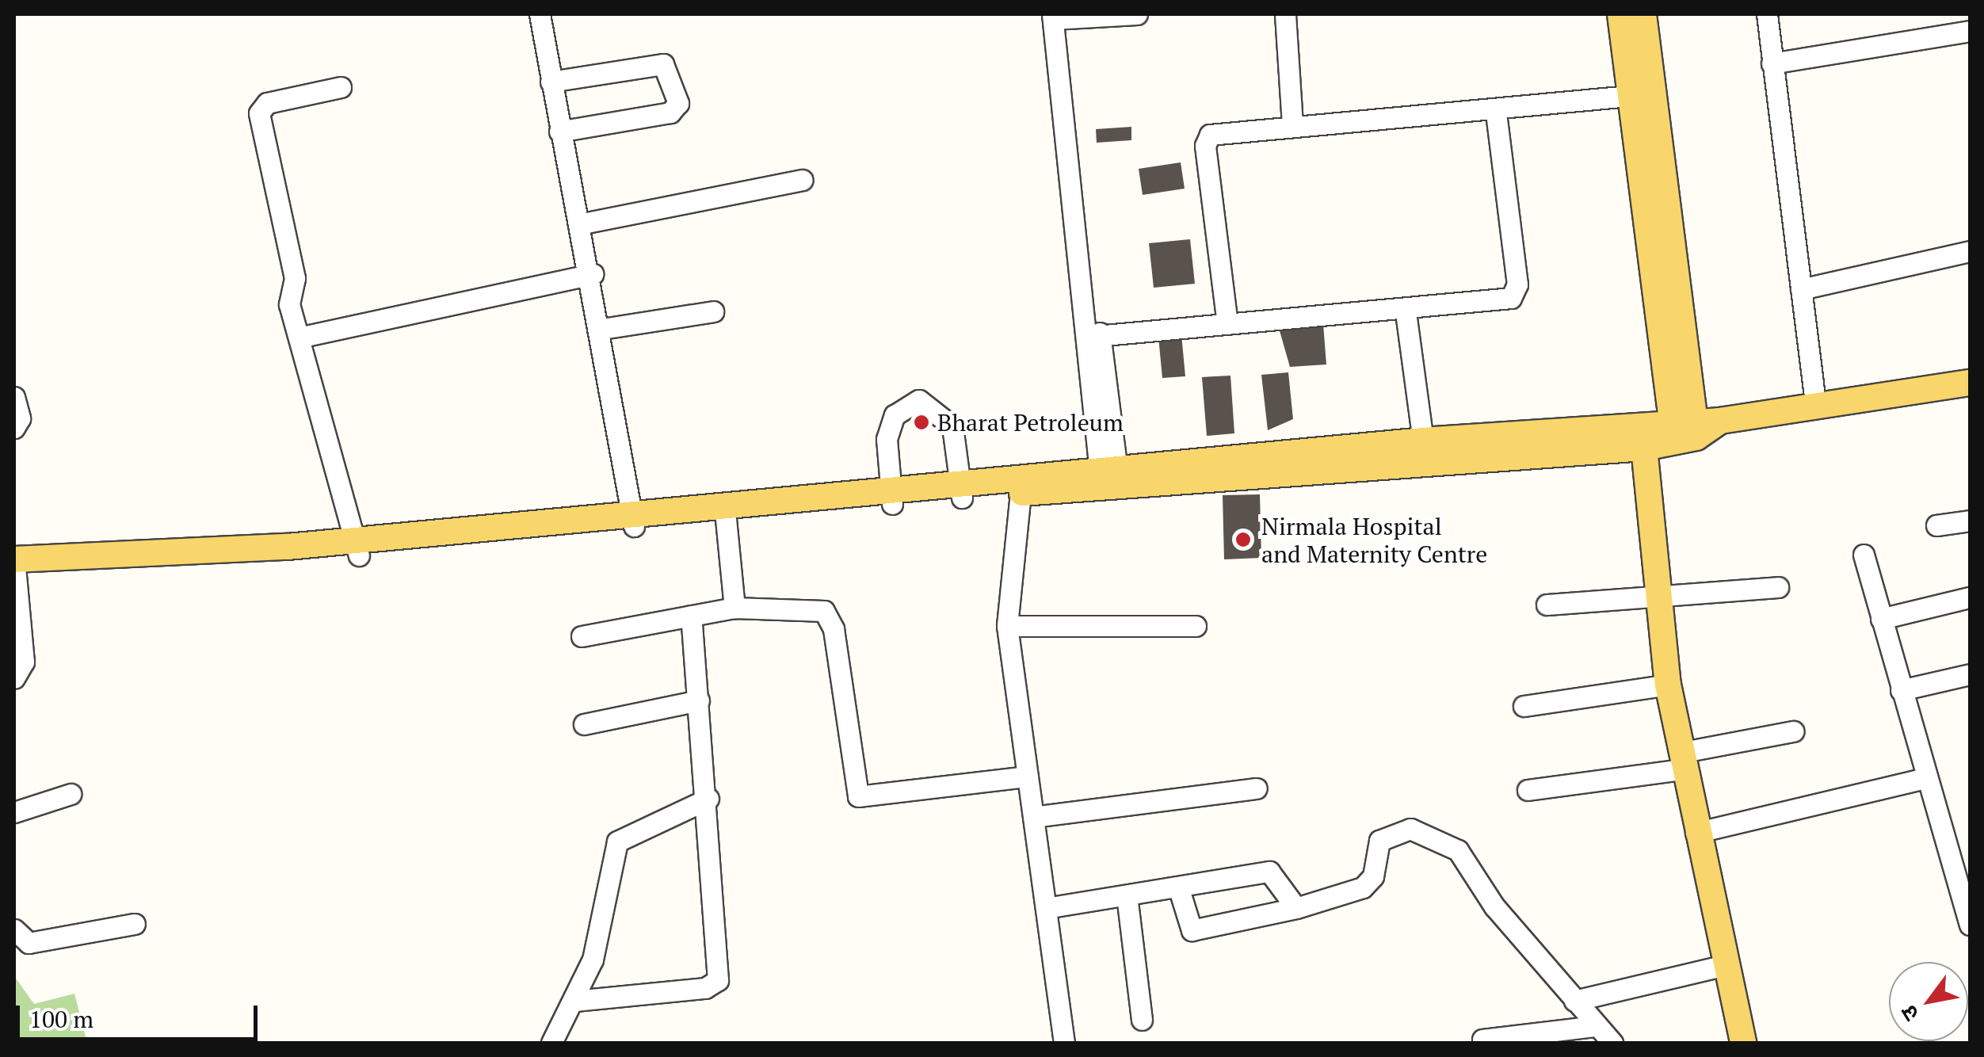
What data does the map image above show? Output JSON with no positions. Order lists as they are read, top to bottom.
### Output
{
  "places": ["Bharat Petroleum", "Nirmala Hospital and Maternity Centre"],
  "scale_bar": "100 m",
  "north": "bottom left"
}
